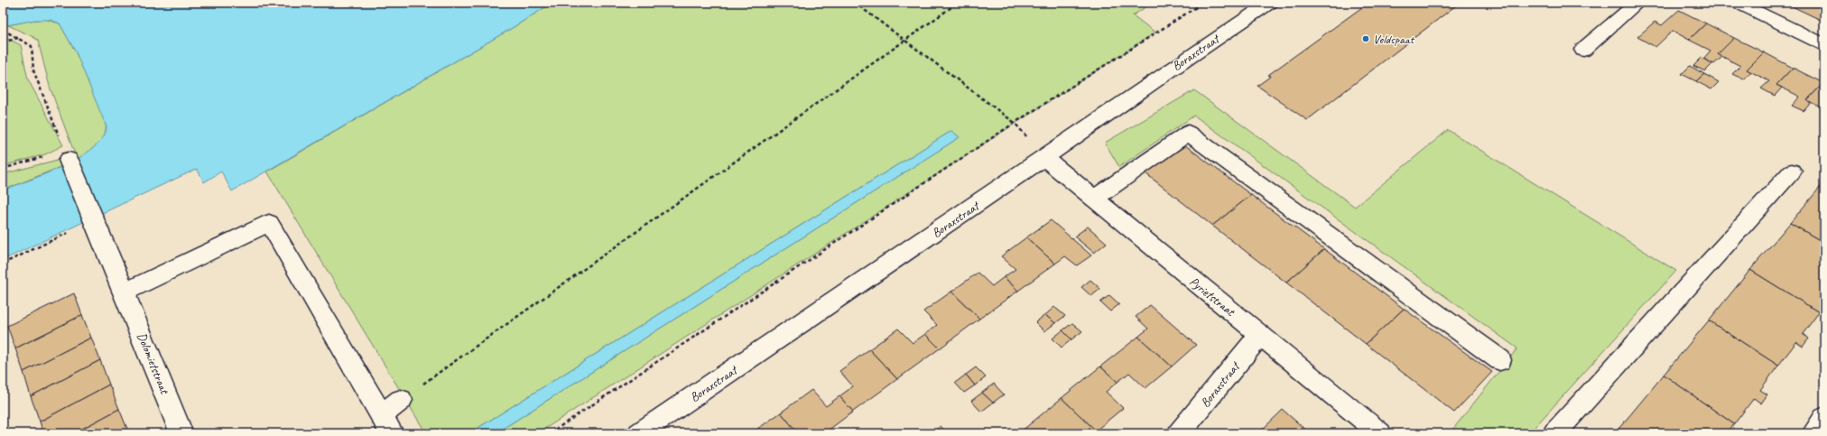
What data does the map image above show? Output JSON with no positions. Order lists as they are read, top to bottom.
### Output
{
  "streets": {
    "street": ["Boraxstraat", "Pyrietstraat", "Dolomietstraat"]
  },
  "crossings": [
    ["Boraxstraat", "Pyrietstraat"]
  ],
  "places": ["Veldspaat"]
}
